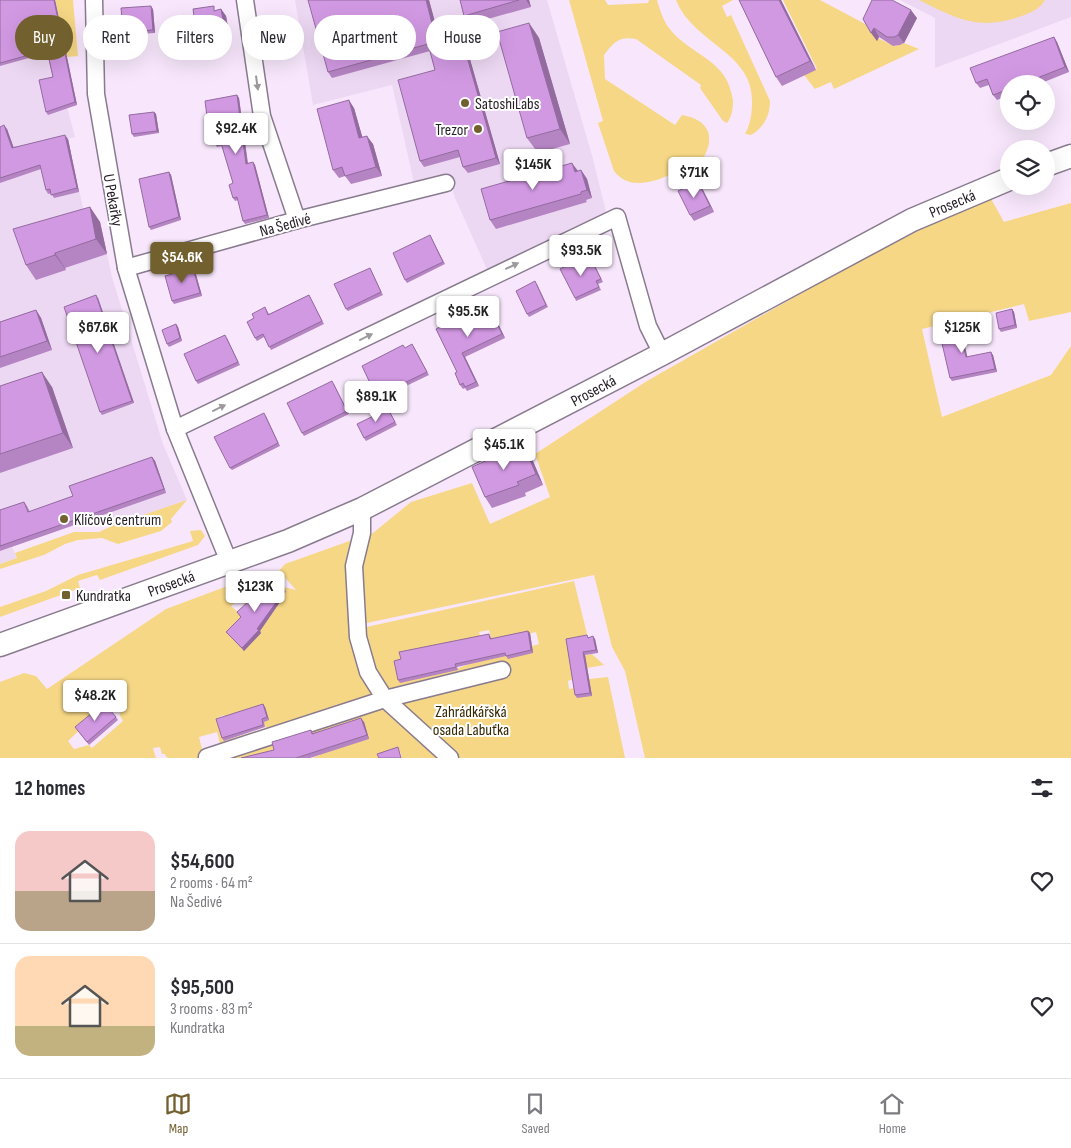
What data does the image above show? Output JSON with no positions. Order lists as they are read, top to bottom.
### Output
{
  "streets": {
    "main road": ["Prosecká"],
    "street": ["U Pekařky", "Na Šedivé"]
  },
  "crossings": [
    ["U Pekařky", "Prosecká"],
    ["U Pekařky", "Na Šedivé"]
  ],
  "parks": ["Zahrádkářská osada Labuťka"],
  "places": {
    "other": ["SatoshiLabs", "Trezor", "Klíčové centrum"],
    "transit": ["Kundratka"]
  },
  "page": {
    "chip": [
      "Buy",
      "Rent",
      "Filters",
      "New",
      "Apartment",
      "House"
    ],
    "price": [
      "$92.4K",
      "$145K",
      "$71K",
      "$93.5K",
      "$54.6K",
      "$95.5K",
      "$67.6K",
      "$125K",
      "$89.1K",
      "$45.1K",
      "$123K",
      "$48.2K"
    ],
    "heading": "12 homes",
    "list": [
      {
        "name": "$54,600",
        "note": "2 rooms · 64 m² · Na Šedivé"
      },
      {
        "name": "$95,500",
        "note": "3 rooms · 83 m² · Kundratka"
      }
    ],
    "tabs": ["Map", "Saved", "Home"]
  }
}
